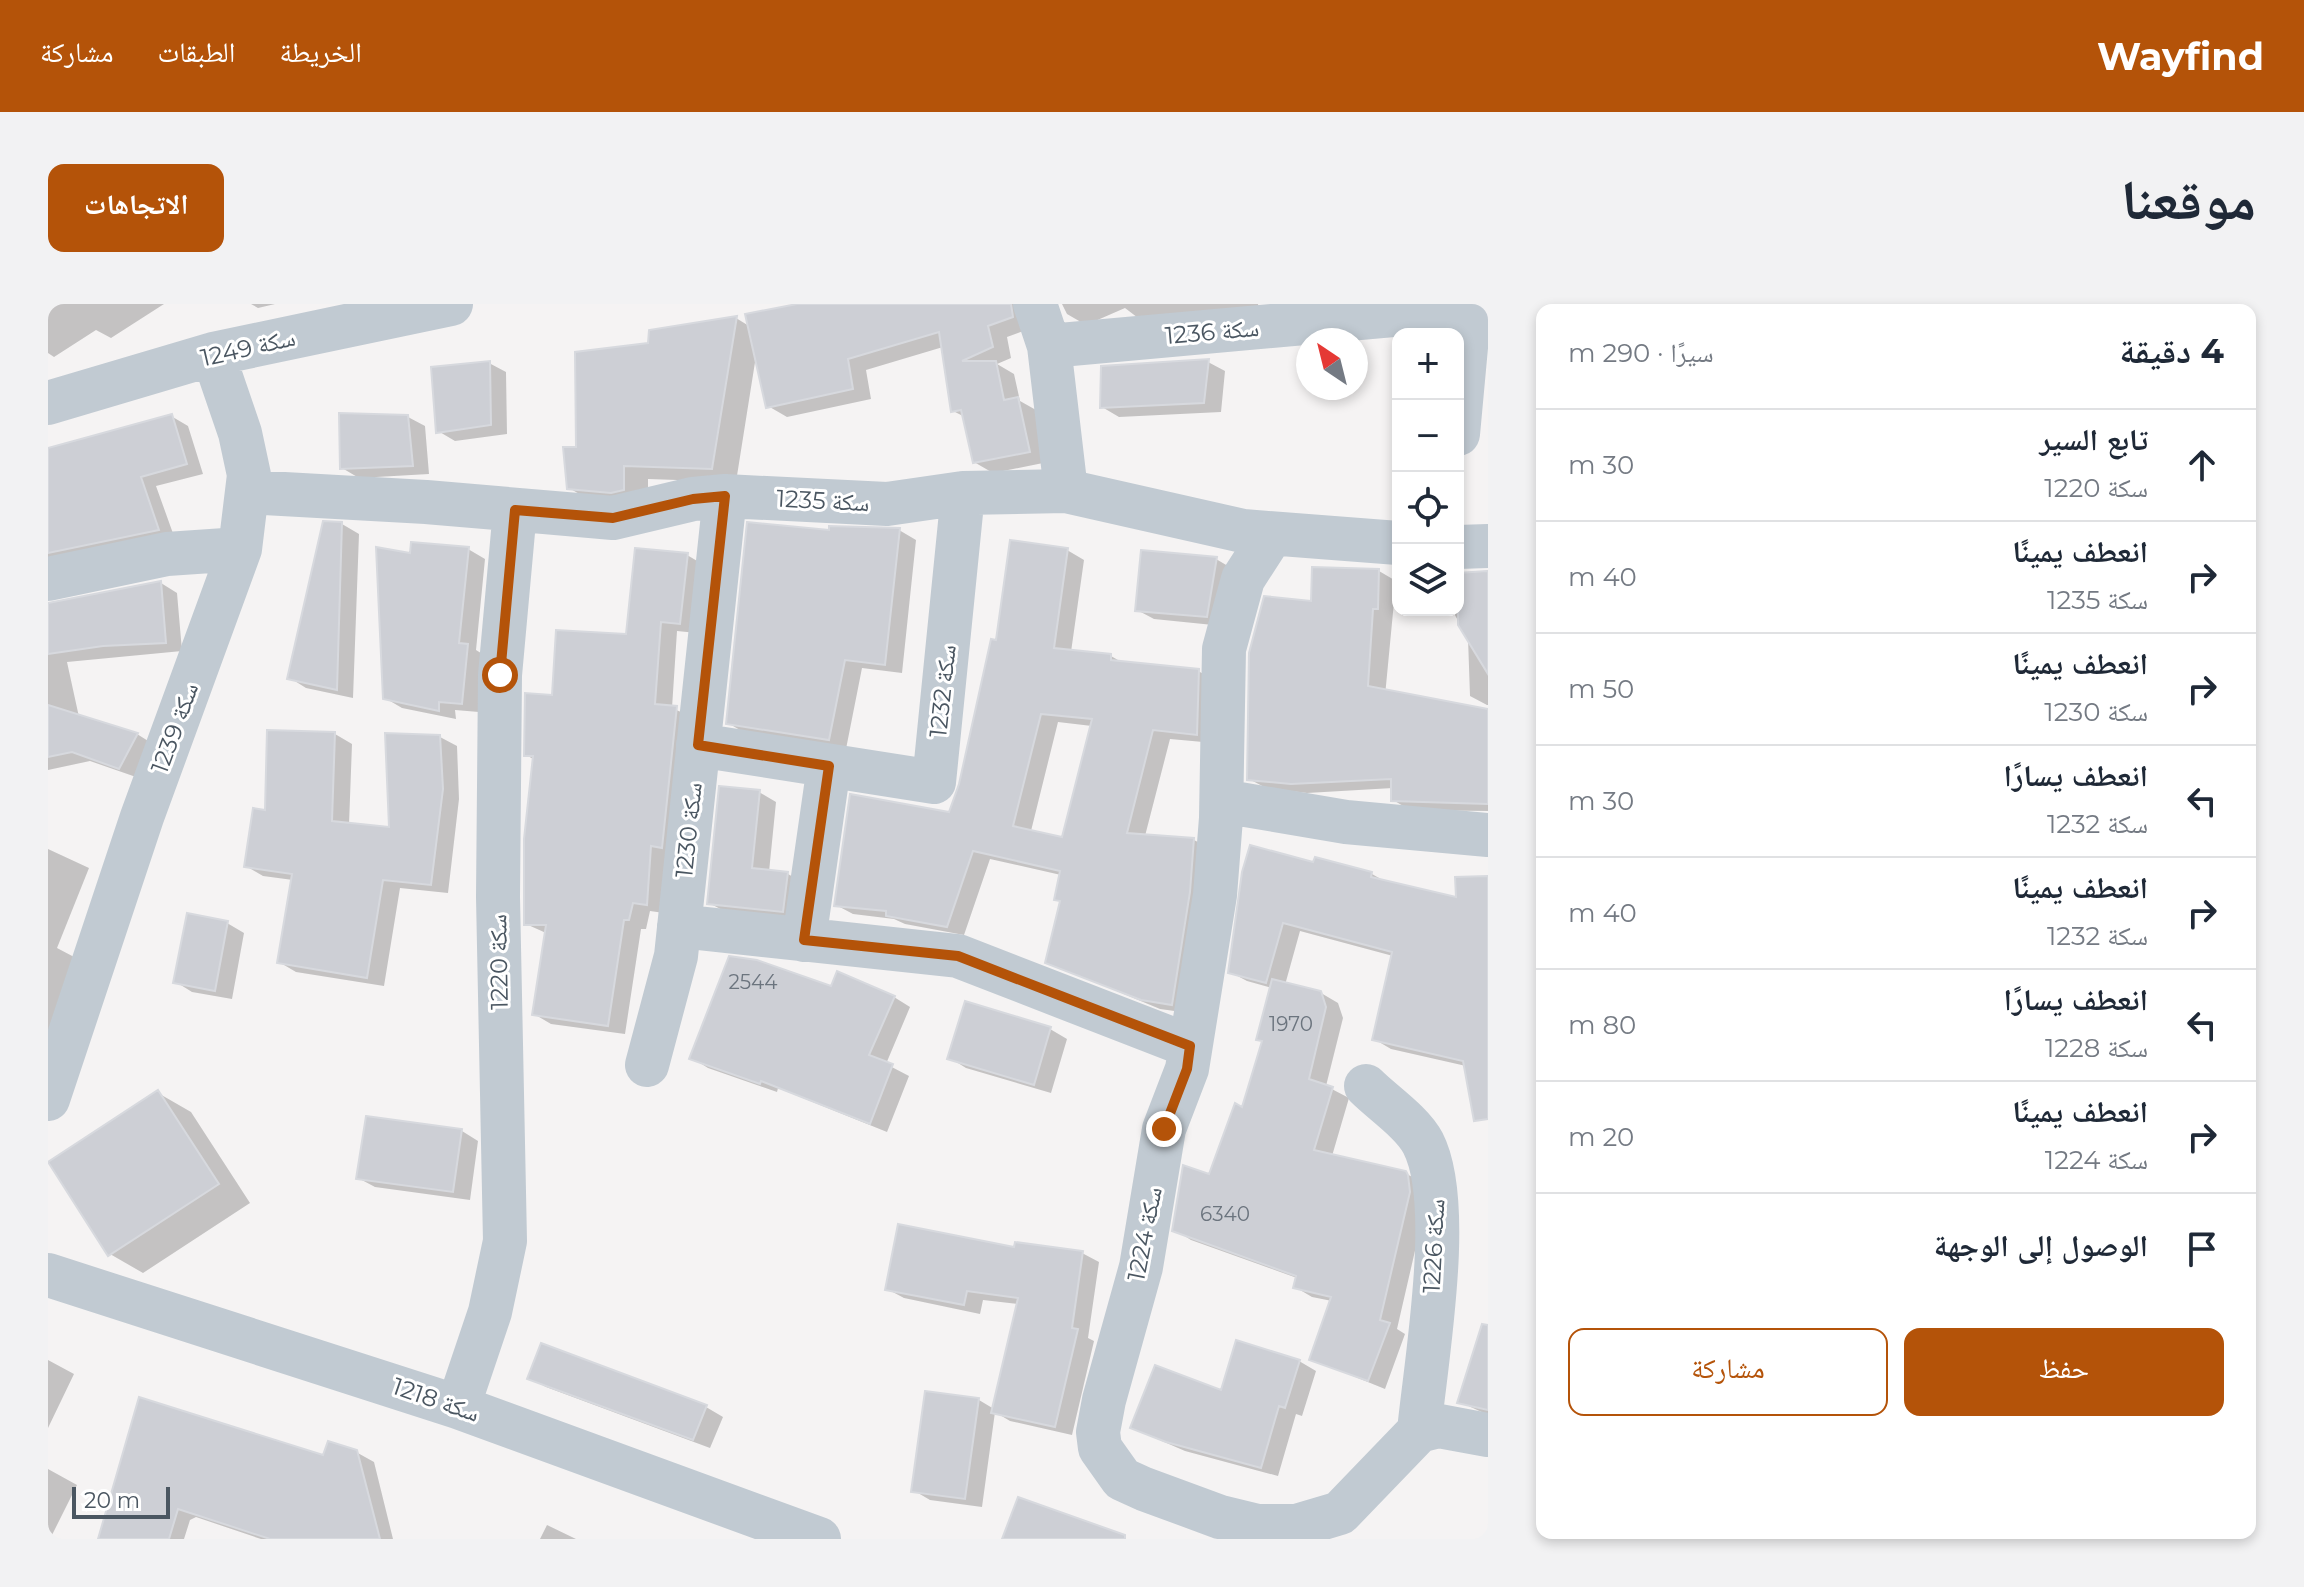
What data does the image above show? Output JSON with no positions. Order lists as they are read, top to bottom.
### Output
{
  "streets": {
    "street": [
      "سكة 1236",
      "سكة 1249",
      "سكة 1235",
      "سكة 1232",
      "سكة 1239",
      "سكة 1230",
      "سكة 1220",
      "سكة 1224",
      "سكة 1226",
      "سكة 1218"
    ]
  },
  "crossings": [
    ["سكة 1249", "سكة 1239"],
    ["سكة 1235", "سكة 1232"],
    ["سكة 1235", "سكة 1239"],
    ["سكة 1235", "سكة 1230"],
    ["سكة 1235", "سكة 1220"],
    ["سكة 1235", "سكة 1224"],
    ["سكة 1232", "سكة 1230"],
    ["سكة 1220", "سكة 1218"],
    ["سكة 1224", "سكة 1226"]
  ],
  "house_numbers": ["2544", "1970", "6340"],
  "scale_bar": "20 m",
  "north": "top left",
  "page": {
    "header": "Wayfind",
    "nav": ["الخريطة", "الطبقات", "مشاركة"],
    "title": "موقعنا",
    "buttons": [
      "الاتجاهات",
      ["حفظ", "مشاركة"]
    ],
    "heading": ["4 دقيقة", "سيرًا · 290 m"],
    "map_buttons": ["+", "−"],
    "list": [
      ["تابع السير", "سكة 1220", "30 m"],
      ["انعطف يمينًا", "سكة 1235", "40 m"],
      ["انعطف يمينًا", "سكة 1230", "50 m"],
      ["انعطف يسارًا", "سكة 1232", "30 m"],
      ["انعطف يمينًا", "سكة 1232", "40 m"],
      ["انعطف يسارًا", "سكة 1228", "80 m"],
      ["انعطف يمينًا", "سكة 1224", "20 m"],
      "الوصول إلى الوجهة"
    ],
    "scale": "20 m"
  }
}
